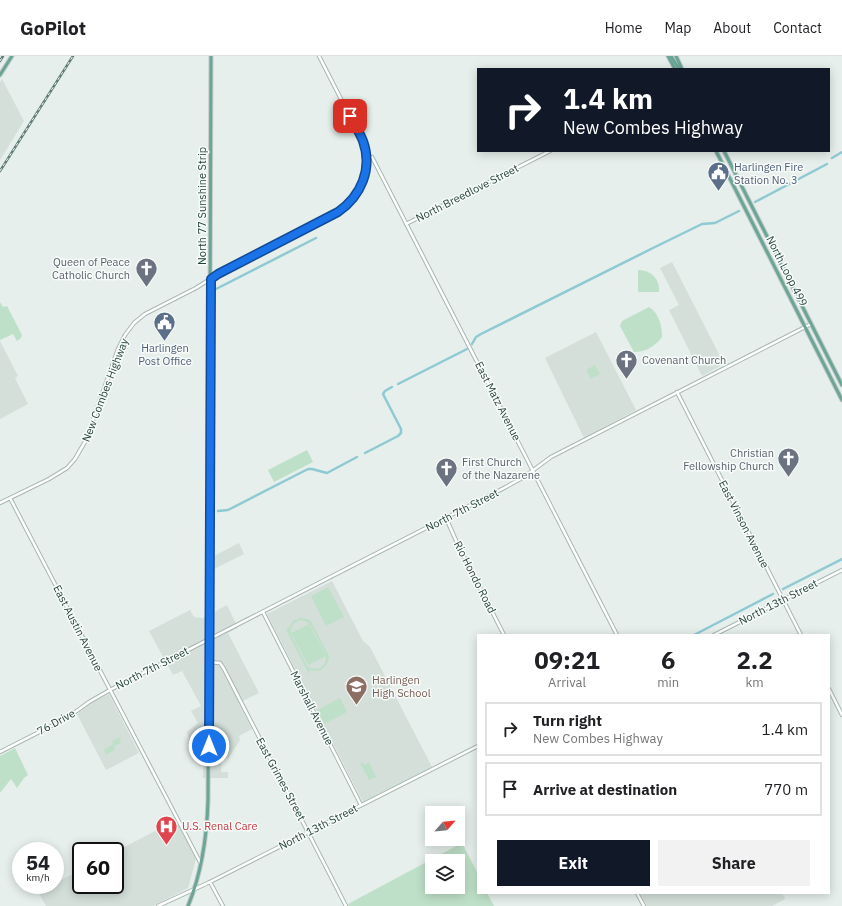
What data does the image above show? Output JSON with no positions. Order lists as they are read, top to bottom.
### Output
{
  "streets": {
    "main road": ["North 77 Sunshine Strip", "North Loop 499"],
    "street": [
      "North Breedlove Street",
      "New Combes Highway",
      "East Matz Avenue",
      "North 7th Street",
      "East Vinson Avenue",
      "Rio Hondo Road",
      "North 13th Street",
      "East Austin Avenue",
      "Marshall Avenue",
      "76 Drive",
      "East Grimes Street"
    ]
  },
  "crossings": [
    ["North Breedlove Street", "East Matz Avenue"],
    ["North 77 Sunshine Strip", "New Combes Highway"],
    ["North 77 Sunshine Strip", "North 7th Street"],
    ["North 77 Sunshine Strip", "North 13th Street"],
    ["North 77 Sunshine Strip", "East Austin Avenue"],
    ["North 77 Sunshine Strip", "East Grimes Street"],
    ["North Loop 499", "North 7th Street"],
    ["New Combes Highway", "East Matz Avenue"],
    ["New Combes Highway", "East Austin Avenue"],
    ["East Matz Avenue", "North 7th Street"],
    ["North 7th Street", "East Vinson Avenue"],
    ["North 7th Street", "Rio Hondo Road"],
    ["North 7th Street", "East Austin Avenue"],
    ["North 7th Street", "Marshall Avenue"],
    ["North 7th Street", "76 Drive"],
    ["East Vinson Avenue", "North 13th Street"],
    ["North 13th Street", "Marshall Avenue"],
    ["North 13th Street", "East Grimes Street"],
    ["East Austin Avenue", "76 Drive"]
  ],
  "places": {
    "public building": ["Harlingen Fire Station No. 3", "Harlingen Post Office"],
    "church": [
      "Queen of Peace Catholic Church",
      "Covenant Church",
      "Christian Fellowship Church",
      "First Church of the Nazarene"
    ],
    "school or university": ["Harlingen High School"],
    "hospital": ["U.S. Renal Care"]
  },
  "north": "top right",
  "page": {
    "header": "GoPilot",
    "nav": [
      "Home",
      "Map",
      "About",
      "Contact"
    ],
    "turn": ["1.4 km", "New Combes Highway"],
    "eta": [
      "09:21",
      "Arrival",
      "6",
      "min",
      "2.2",
      "km"
    ],
    "list": [
      {
        "name": "Turn right",
        "note": "New Combes Highway",
        "value": "1.4 km"
      },
      {
        "name": "Arrive at destination",
        "value": "770 m"
      }
    ],
    "buttons": ["Exit", "Share"],
    "speed": "54 km/h",
    "limit": "60"
  }
}
